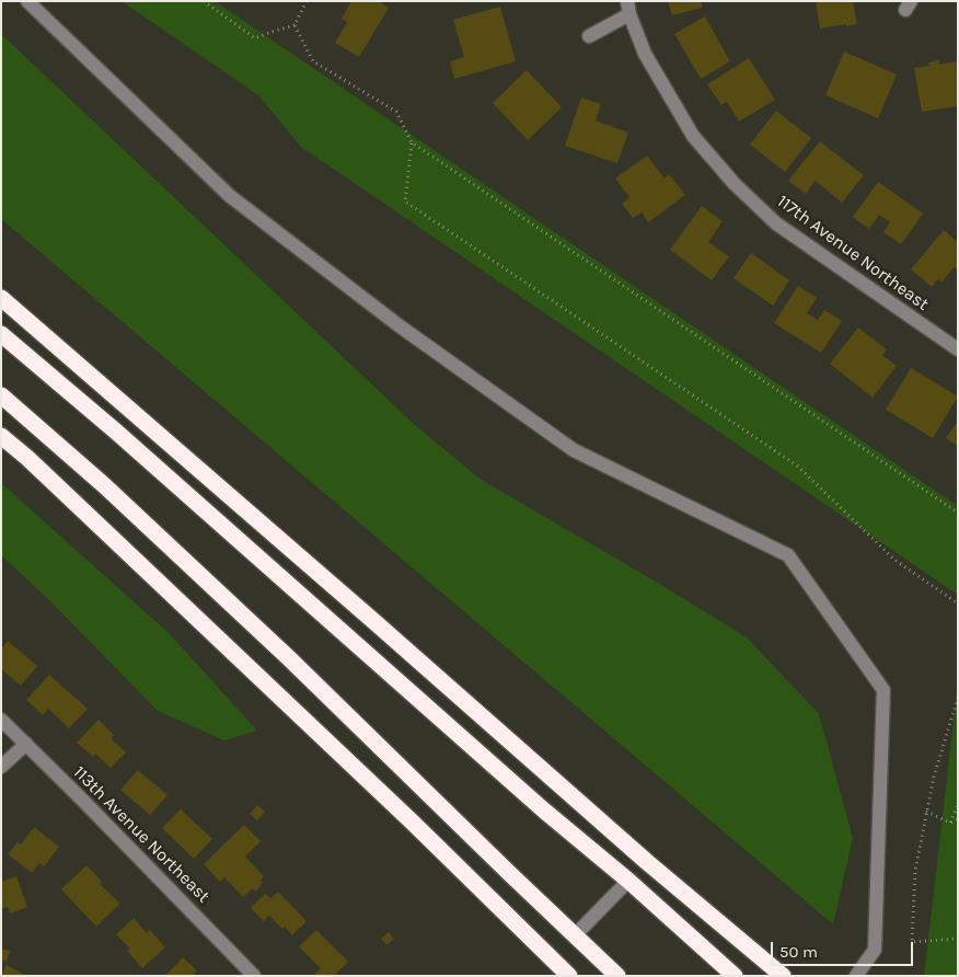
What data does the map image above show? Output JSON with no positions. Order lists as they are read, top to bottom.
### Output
{
  "streets": {
    "street": ["117th Avenue Northeast", "113th Avenue Northeast"]
  },
  "scale_bar": "50 m"
}
